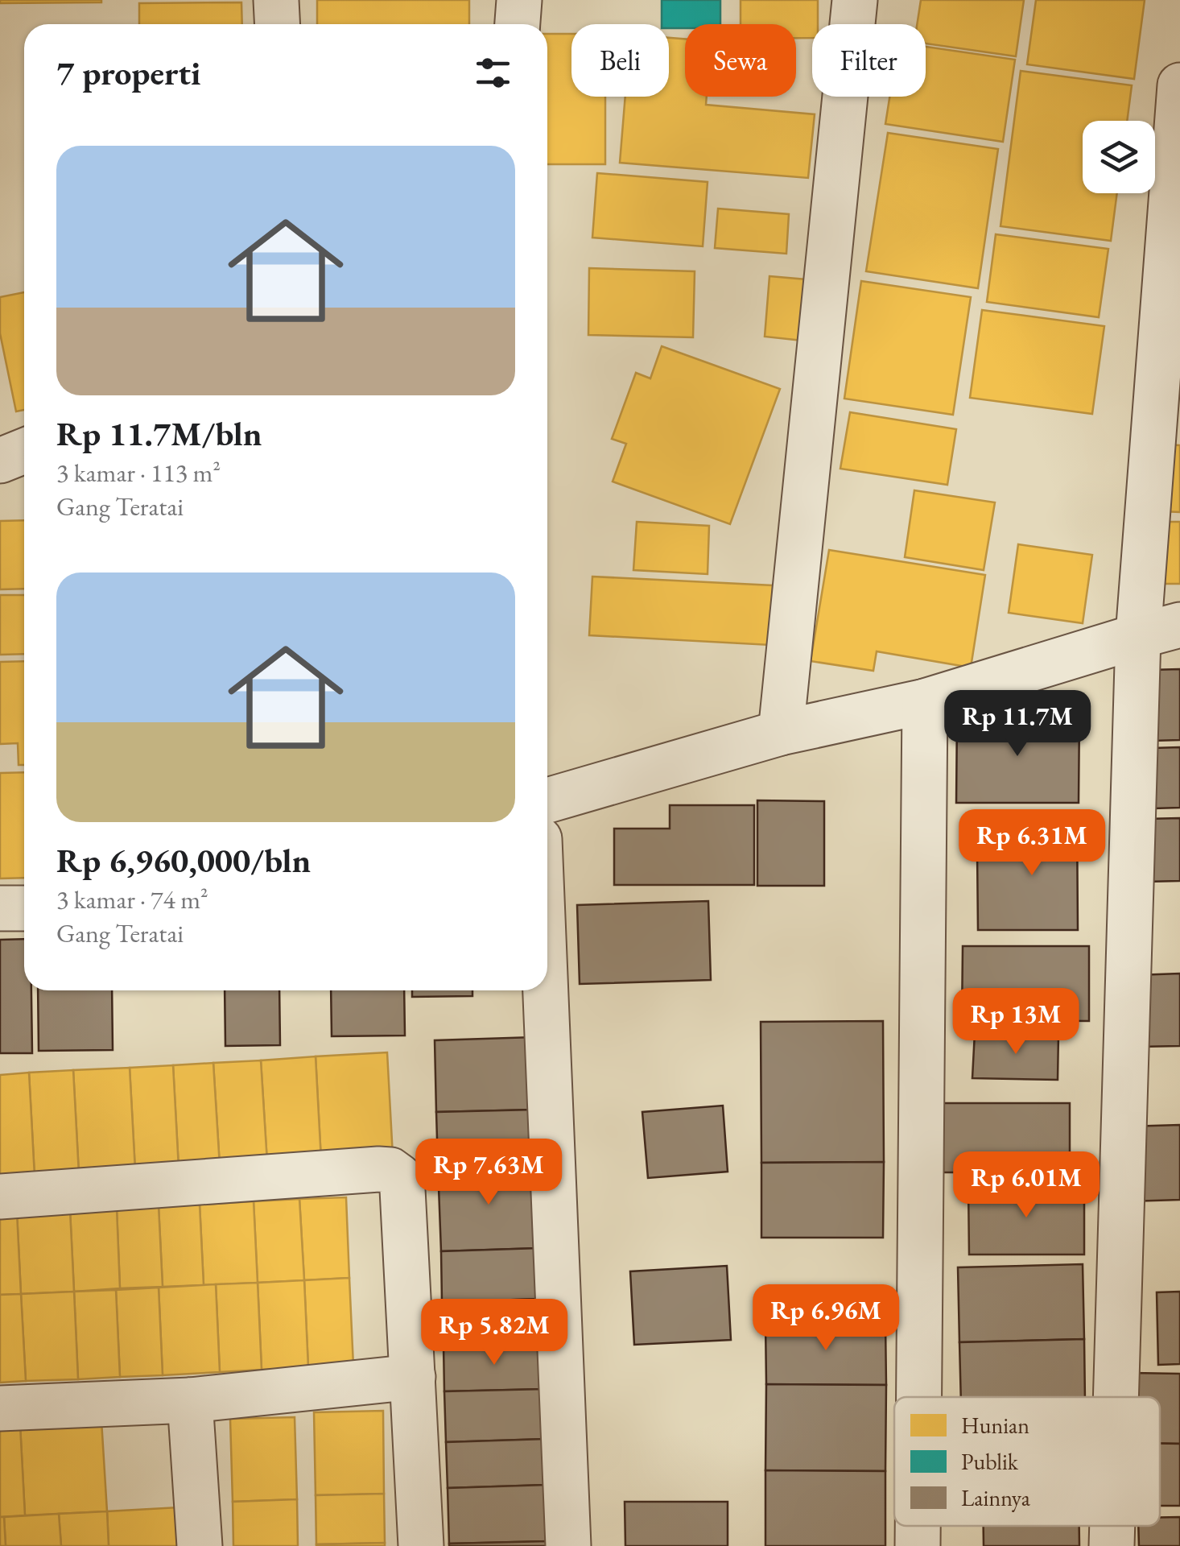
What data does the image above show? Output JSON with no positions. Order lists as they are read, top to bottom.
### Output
{
  "legend": ["Hunian", "Publik", "Lainnya"],
  "page": {
    "chip": ["Beli", "Sewa", "Filter"],
    "heading": "7 properti",
    "list": [
      {
        "name": "Rp 11.7M/bln",
        "note": "3 kamar · 113 m² · Gang Teratai"
      },
      {
        "name": "Rp 6,960,000/bln",
        "note": "3 kamar · 74 m² · Gang Teratai"
      }
    ],
    "price": [
      "Rp 11.7M",
      "Rp 6.31M",
      "Rp 13M",
      "Rp 7.63M",
      "Rp 6.01M",
      "Rp 6.96M",
      "Rp 5.82M"
    ]
  }
}
